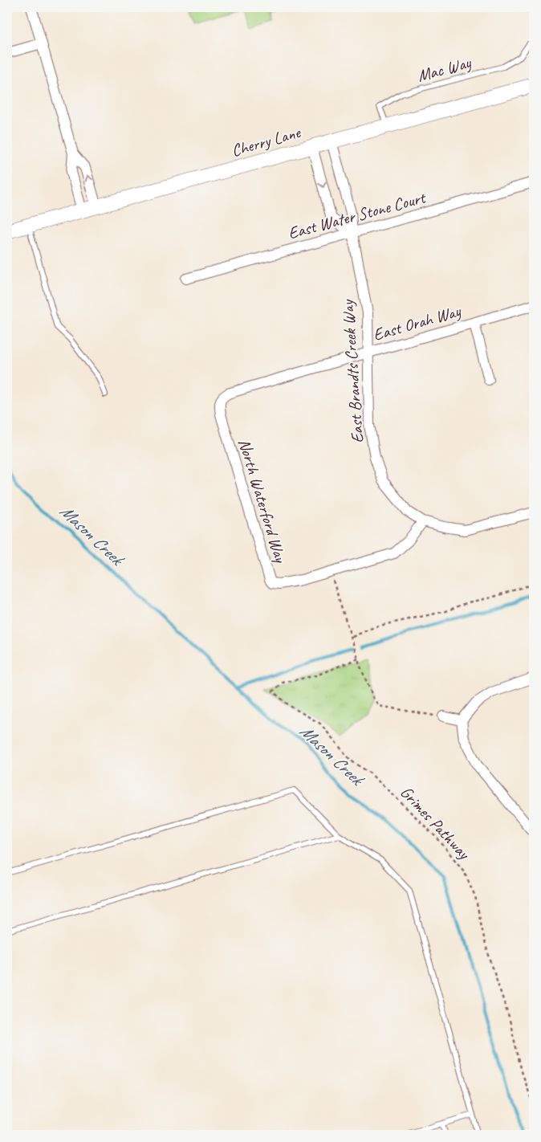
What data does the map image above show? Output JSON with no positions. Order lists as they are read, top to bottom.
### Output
{
  "streets": {
    "main road": ["Cherry Lane"],
    "street": [
      "East Water Stone Court",
      "East Orah Way",
      "East Brandts Creek Way",
      "North Waterford Way"
    ],
    "lane": ["Mac Way"],
    "path": ["Grimes Pathway"]
  },
  "crossings": [
    ["Mac Way", "Cherry Lane"],
    ["Cherry Lane", "East Brandts Creek Way"],
    ["East Water Stone Court", "East Brandts Creek Way"],
    ["East Orah Way", "East Brandts Creek Way"],
    ["East Orah Way", "North Waterford Way"],
    ["East Brandts Creek Way", "North Waterford Way"]
  ],
  "water": ["Mason Creek"]
}
